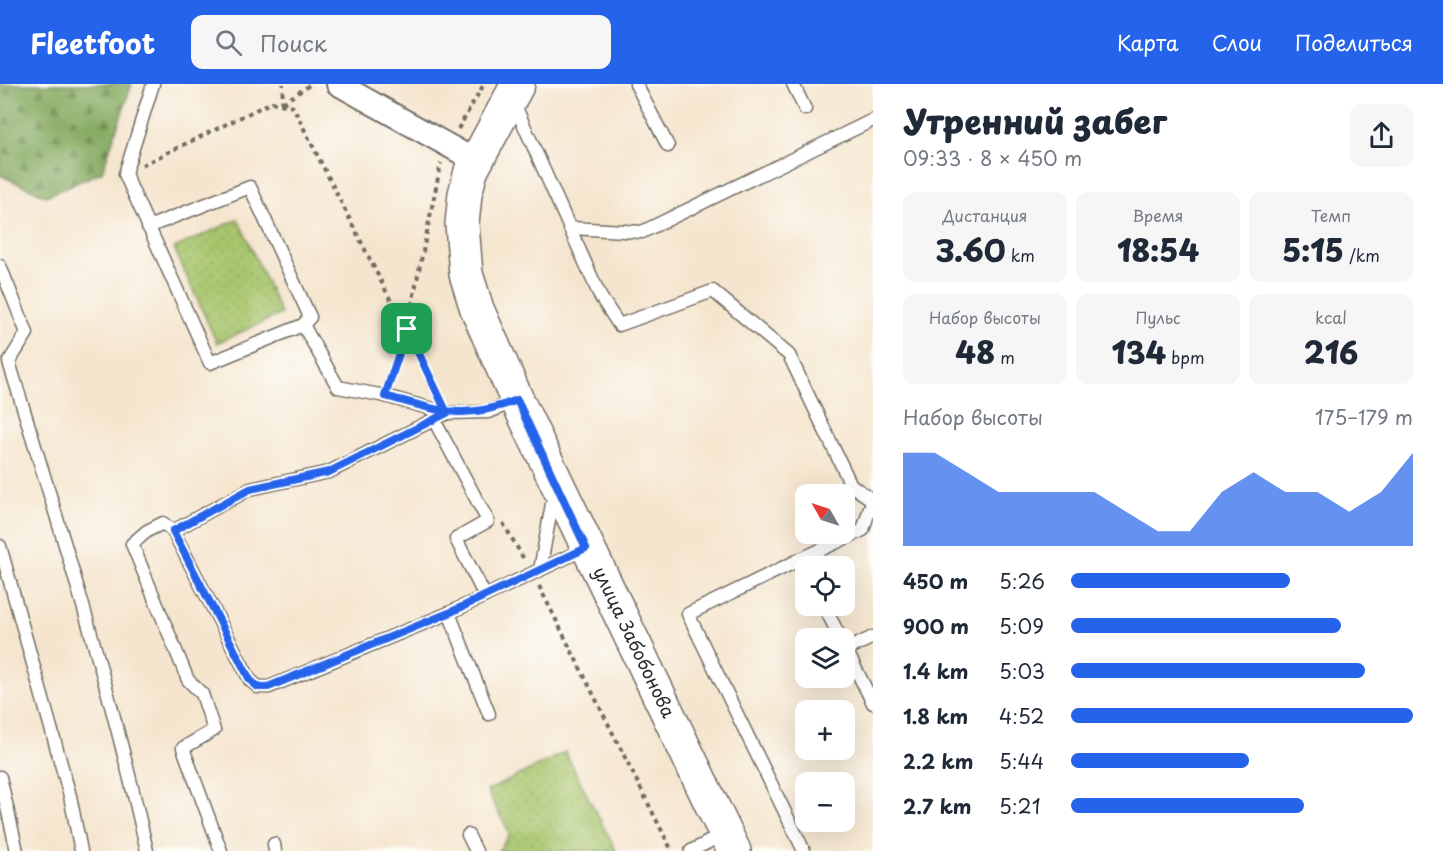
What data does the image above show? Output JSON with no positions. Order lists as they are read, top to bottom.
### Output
{
  "streets": {
    "street": ["улица Забобонова"]
  },
  "north": "top left",
  "page": {
    "header": "Fleetfoot",
    "search": "Поиск",
    "nav": ["Карта", "Слои", "Поделиться"],
    "heading": ["Утренний забег", "09:33 · 8 × 450 m"],
    "stats": [
      ["Дистанция", "3.60 km"],
      ["Время", "18:54"],
      ["Темп", "5:15 /km"],
      ["Набор высоты", "48 m"],
      ["Пульс", "134 bpm"],
      ["kcal", "216"]
    ],
    "chart": ["Набор высоты", "175–179 m"],
    "map_buttons": ["+", "−"],
    "list": [
      {
        "name": "450 m",
        "note": "5:26"
      },
      {
        "name": "900 m",
        "note": "5:09"
      },
      {
        "name": "1.4 km",
        "note": "5:03"
      },
      {
        "name": "1.8 km",
        "note": "4:52"
      },
      {
        "name": "2.2 km",
        "note": "5:44"
      },
      {
        "name": "2.7 km",
        "note": "5:21"
      }
    ]
  }
}
